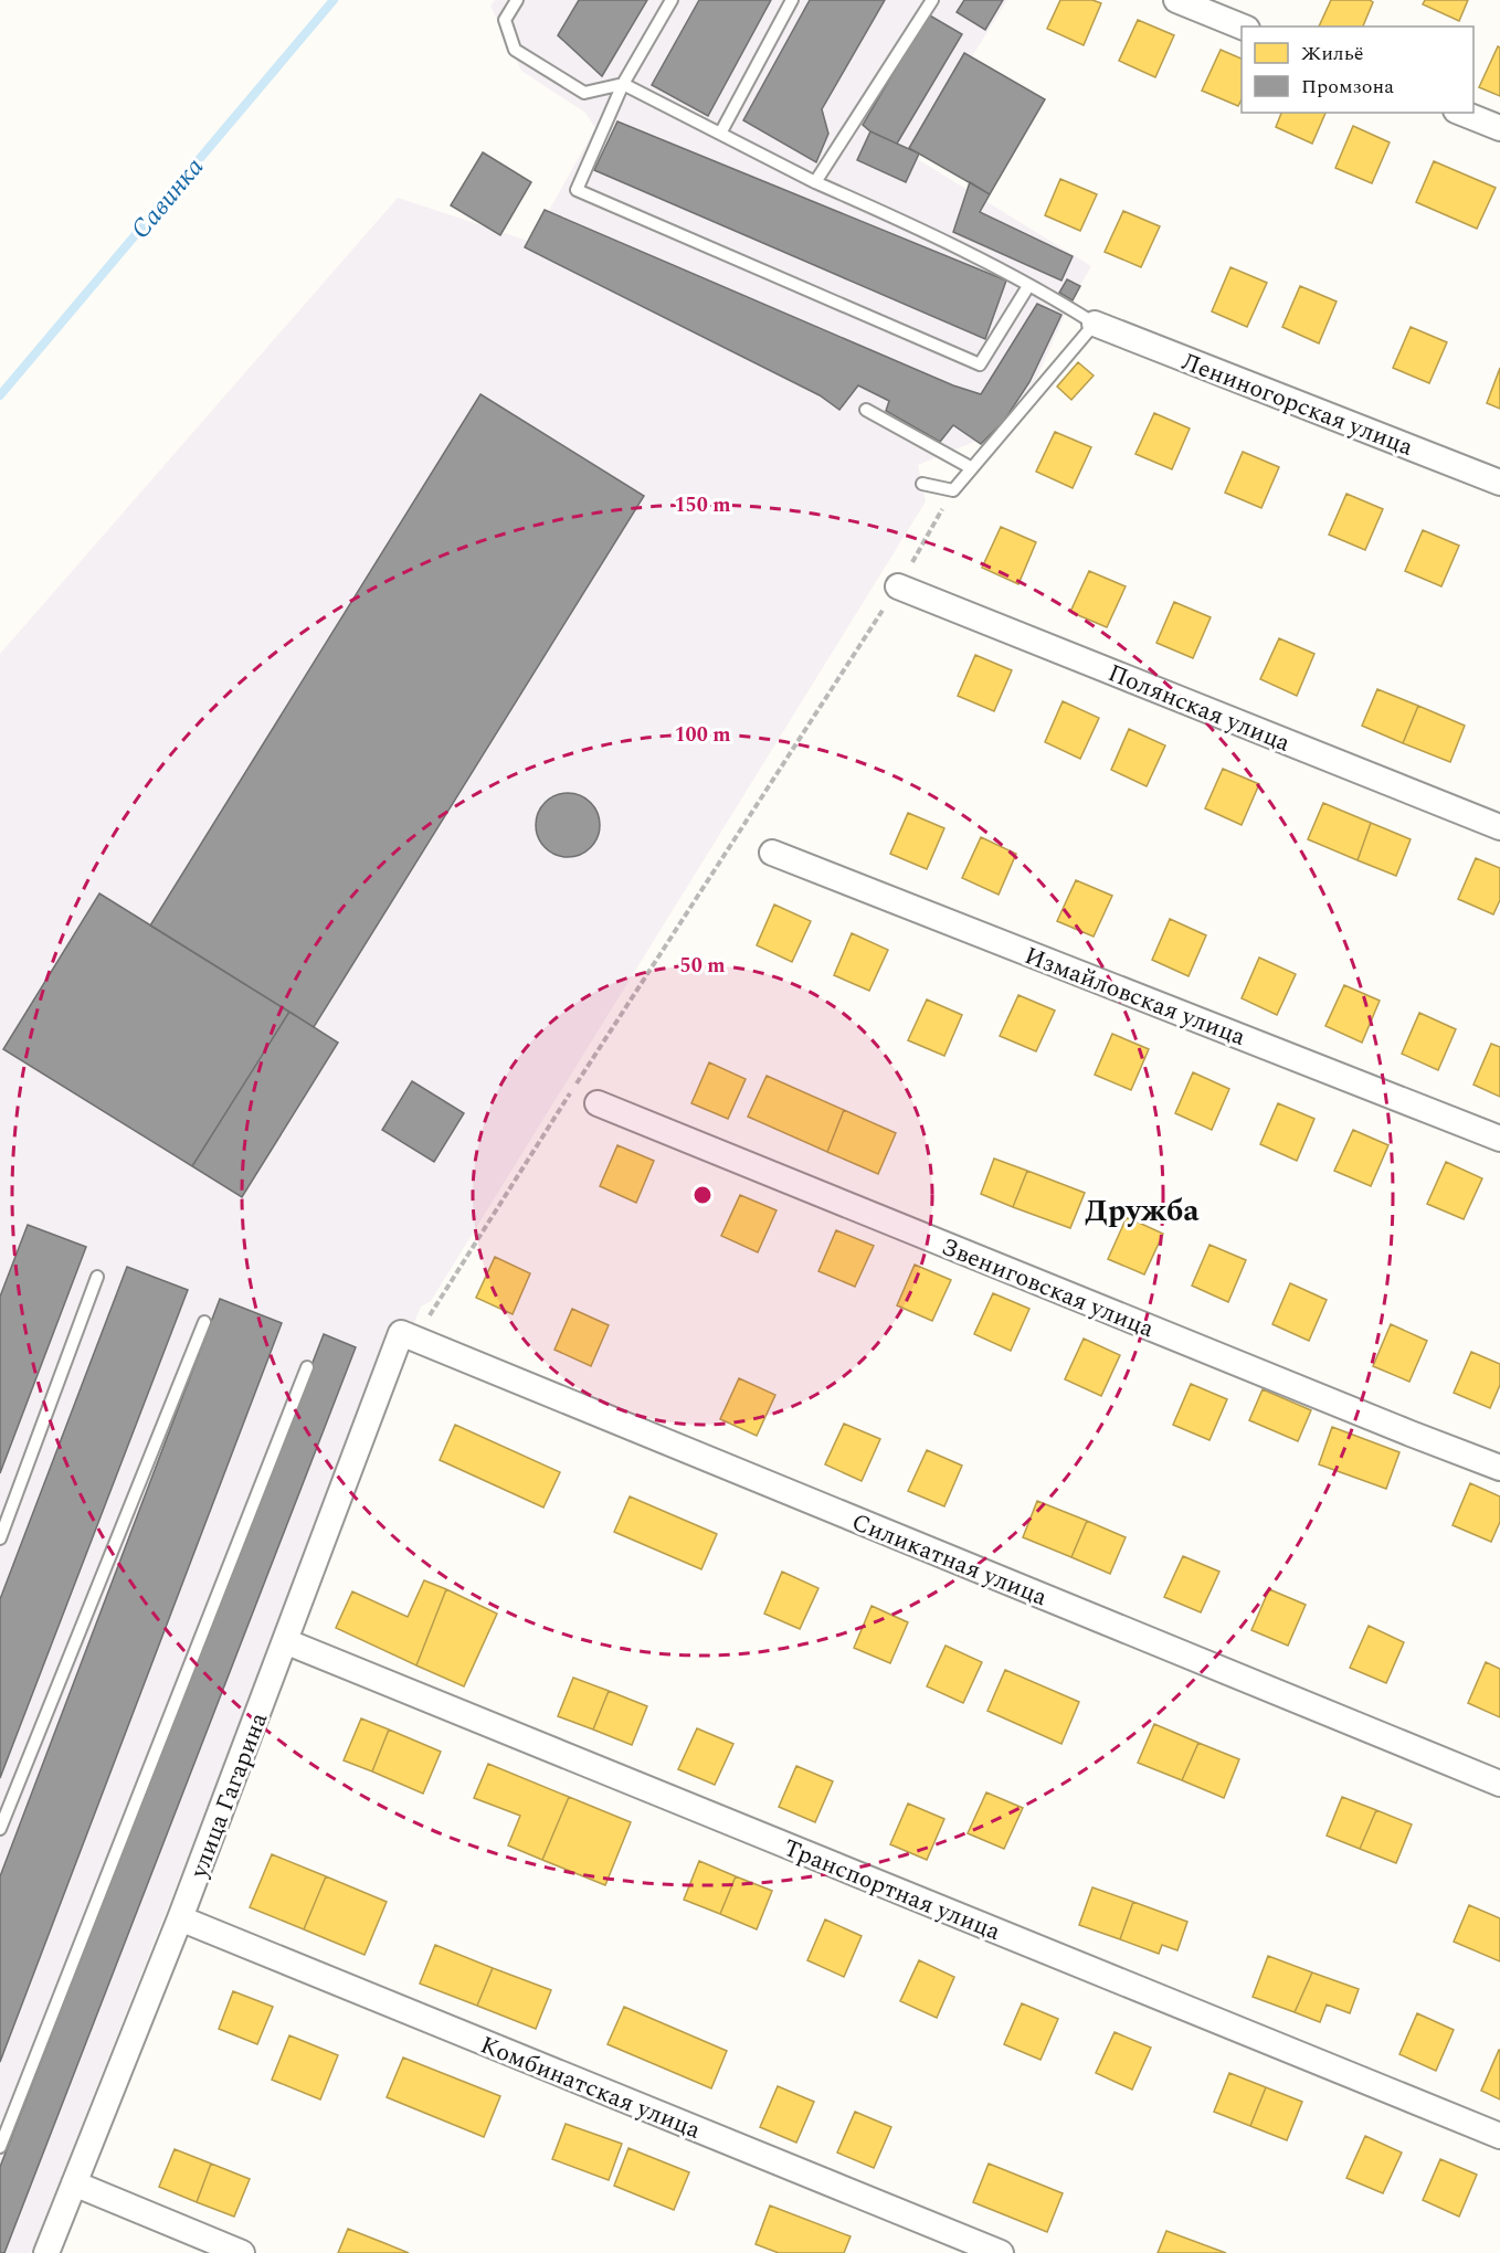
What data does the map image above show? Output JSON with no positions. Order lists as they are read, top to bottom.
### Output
{
  "streets": {
    "street": [
      "Лениногорская улица",
      "Полянская улица",
      "Измайловская улица",
      "Звениговская улица",
      "Силикатная улица",
      "улица Гагарина",
      "Транспортная улица",
      "Комбинатская улица"
    ]
  },
  "crossings": [
    ["Силикатная улица", "улица Гагарина"],
    ["улица Гагарина", "Транспортная улица"],
    ["улица Гагарина", "Комбинатская улица"]
  ],
  "districts": ["Дружба"],
  "water": ["Савинка"],
  "legend": ["Жильё", "Промзона"],
  "rings": ["150 m", "100 m", "50 m"]
}
